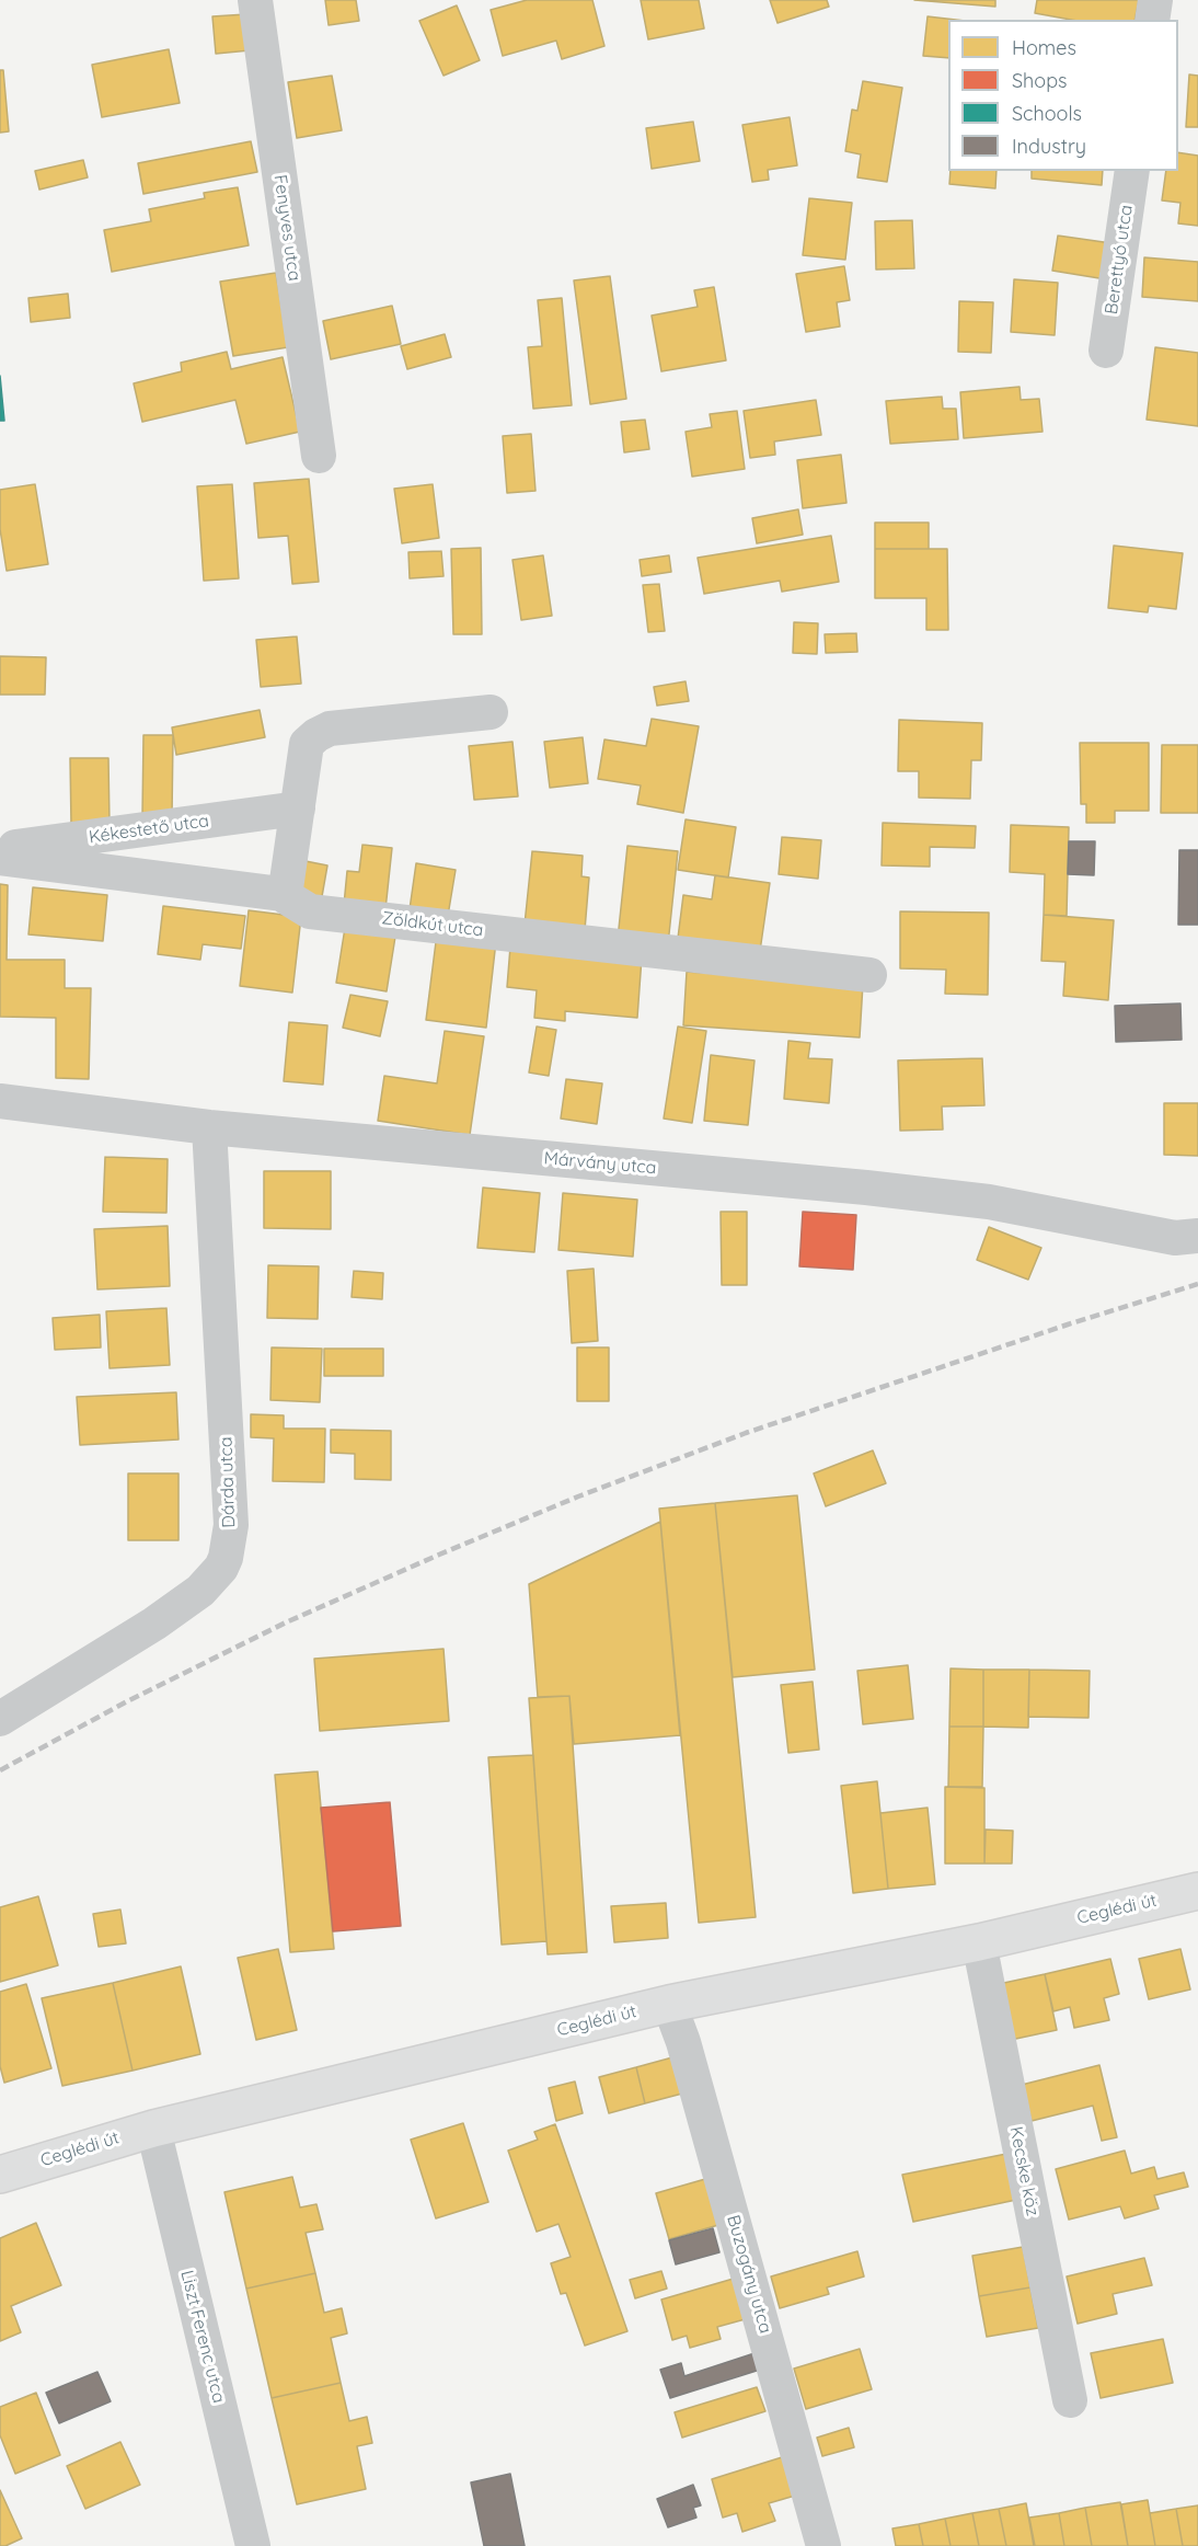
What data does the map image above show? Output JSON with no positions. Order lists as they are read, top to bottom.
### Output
{
  "streets": {
    "main road": ["Ceglédi út"],
    "street": [
      "Fenyves utca",
      "Berettyó utca",
      "Kékestető utca",
      "Zöldkút utca",
      "Márvány utca",
      "Dárda utca",
      "Kecske köz",
      "Buzogány utca",
      "Liszt Ferenc utca"
    ]
  },
  "crossings": [
    ["Márvány utca", "Dárda utca"],
    ["Ceglédi út", "Kecske köz"],
    ["Ceglédi út", "Buzogány utca"],
    ["Ceglédi út", "Liszt Ferenc utca"]
  ],
  "legend": [
    "Homes",
    "Shops",
    "Schools",
    "Industry"
  ]
}
